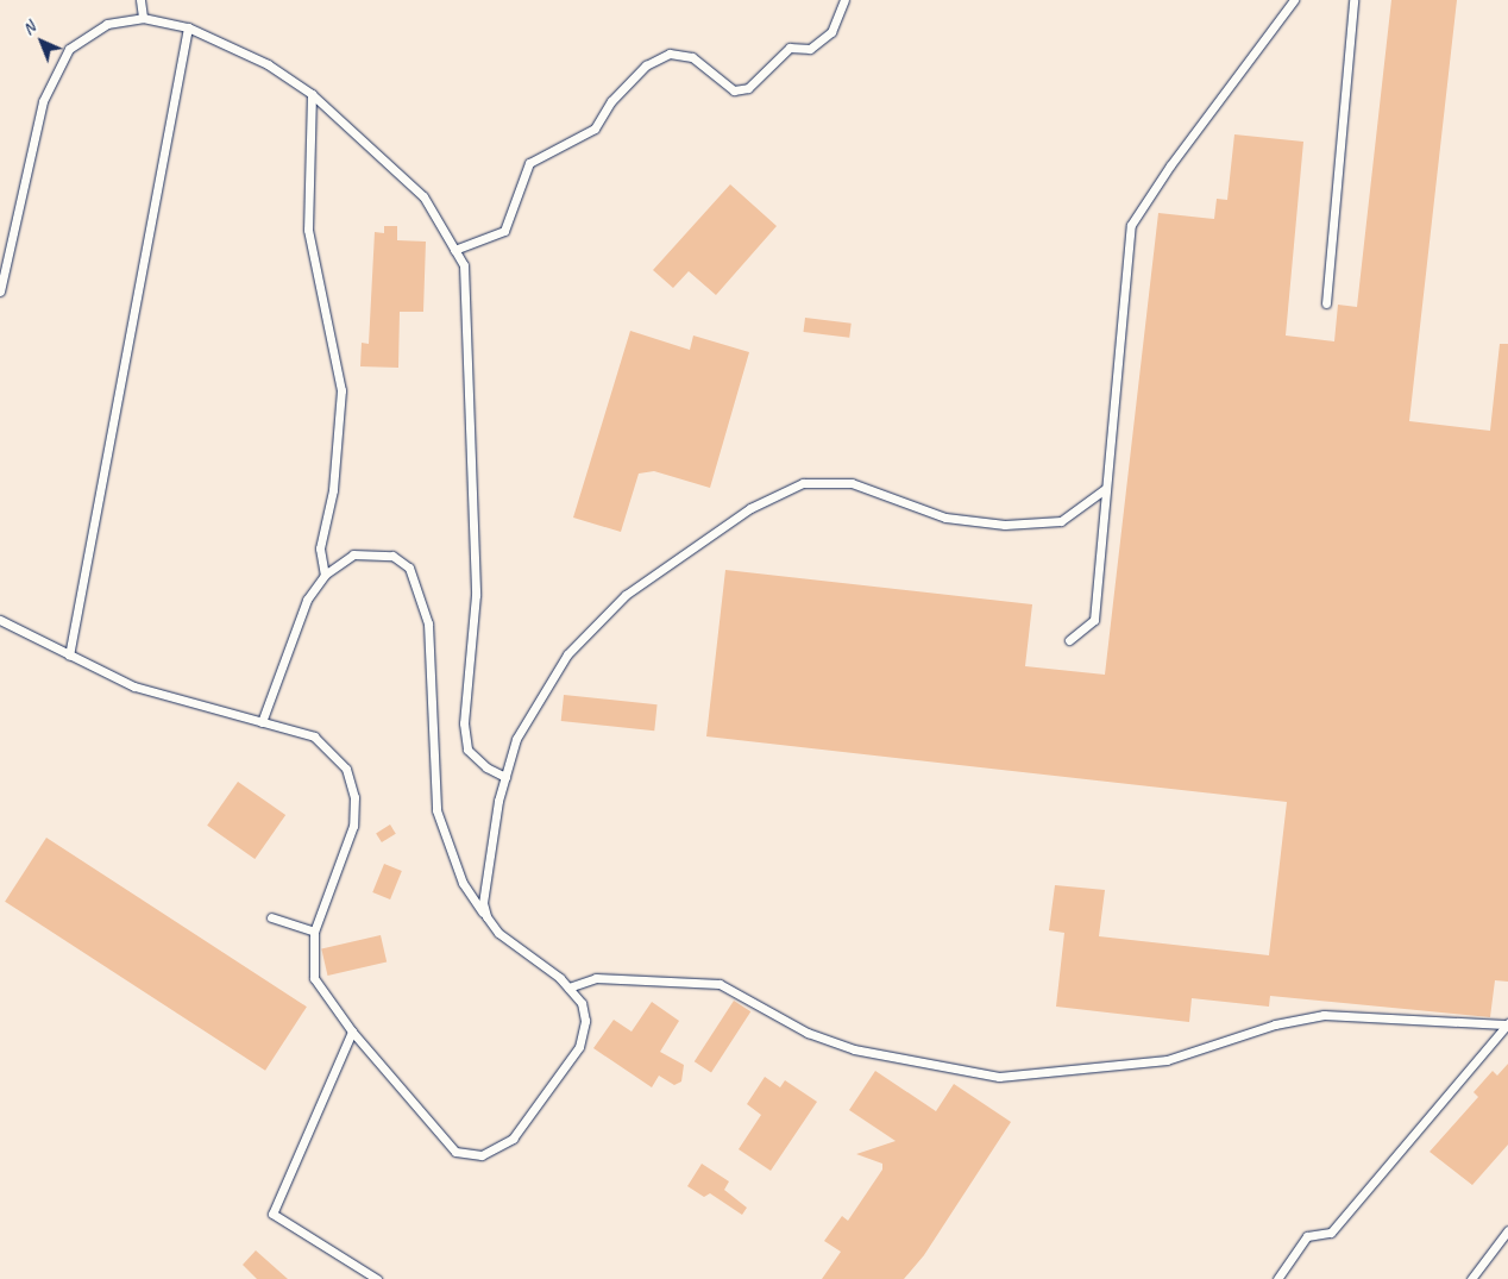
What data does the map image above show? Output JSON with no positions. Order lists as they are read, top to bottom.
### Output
{
  "north": "top left"
}
